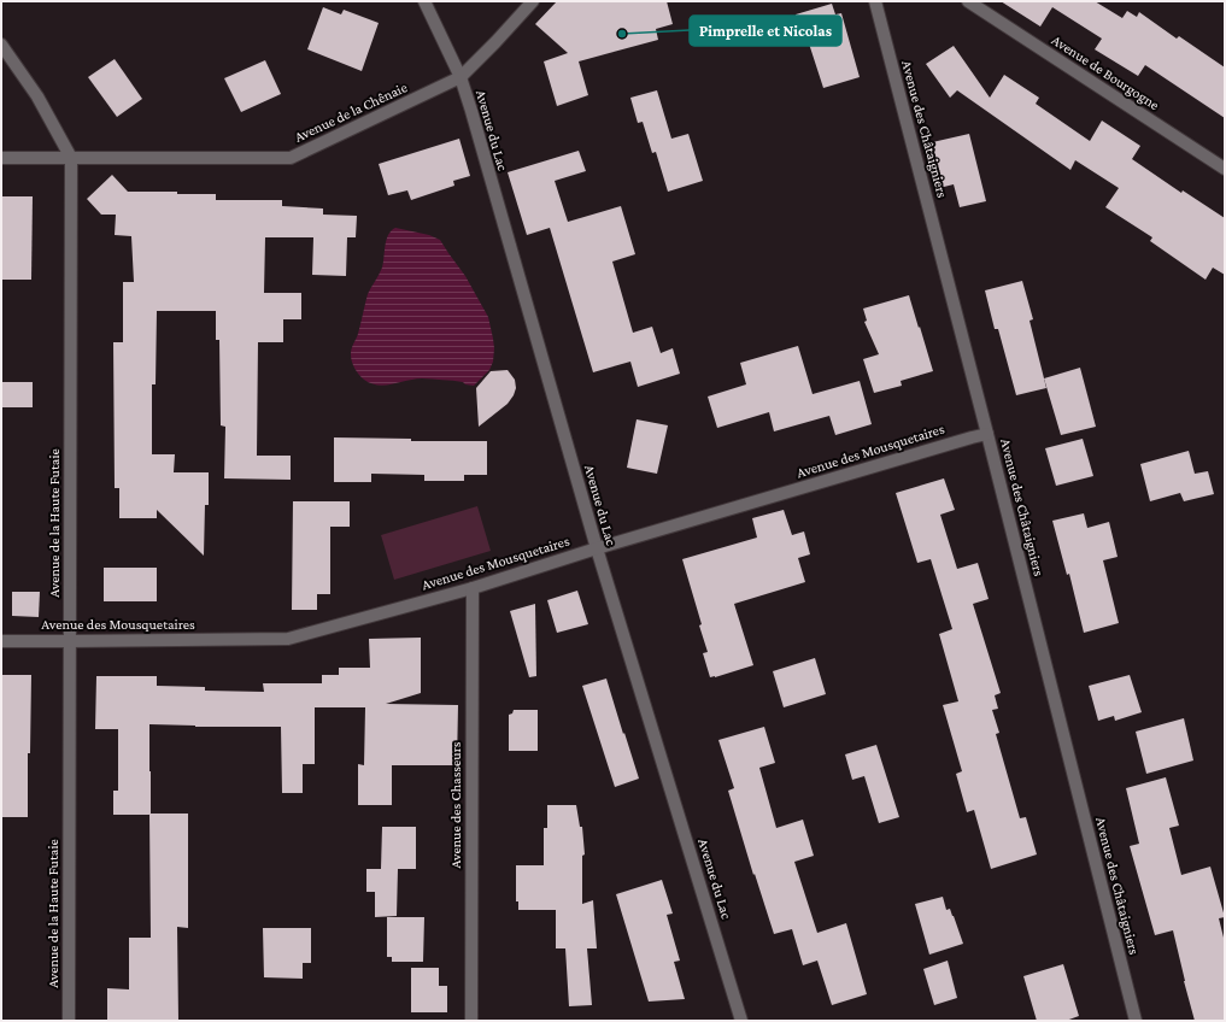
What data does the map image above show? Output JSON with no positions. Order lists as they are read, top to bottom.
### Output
{
  "streets": {
    "street": [
      "Avenue de Bourgogne",
      "Avenue de la Chênaie",
      "Avenue des Châtaigniers",
      "Avenue du Lac",
      "Avenue des Mousquetaires",
      "Avenue de la Haute Futaie",
      "Avenue des Chasseurs"
    ]
  },
  "crossings": [
    ["Avenue de la Chênaie", "Avenue du Lac"],
    ["Avenue de la Chênaie", "Avenue de la Haute Futaie"],
    ["Avenue des Châtaigniers", "Avenue des Mousquetaires"],
    ["Avenue du Lac", "Avenue des Mousquetaires"],
    ["Avenue des Mousquetaires", "Avenue de la Haute Futaie"],
    ["Avenue des Mousquetaires", "Avenue des Chasseurs"]
  ],
  "places": ["Pimprelle et Nicolas"]
}
